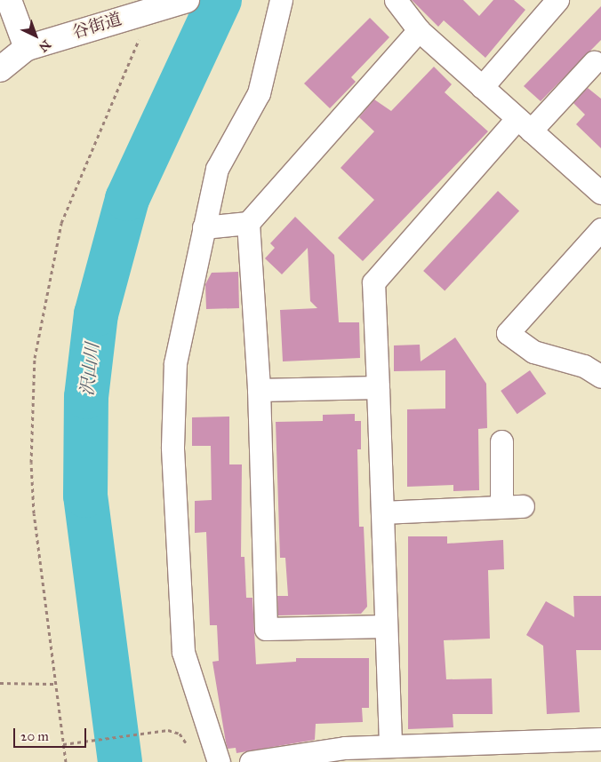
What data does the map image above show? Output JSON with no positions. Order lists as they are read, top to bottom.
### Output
{
  "streets": {
    "street": ["谷街道"]
  },
  "water": ["沢山川"],
  "scale_bar": "20 m",
  "north": "bottom right"
}
